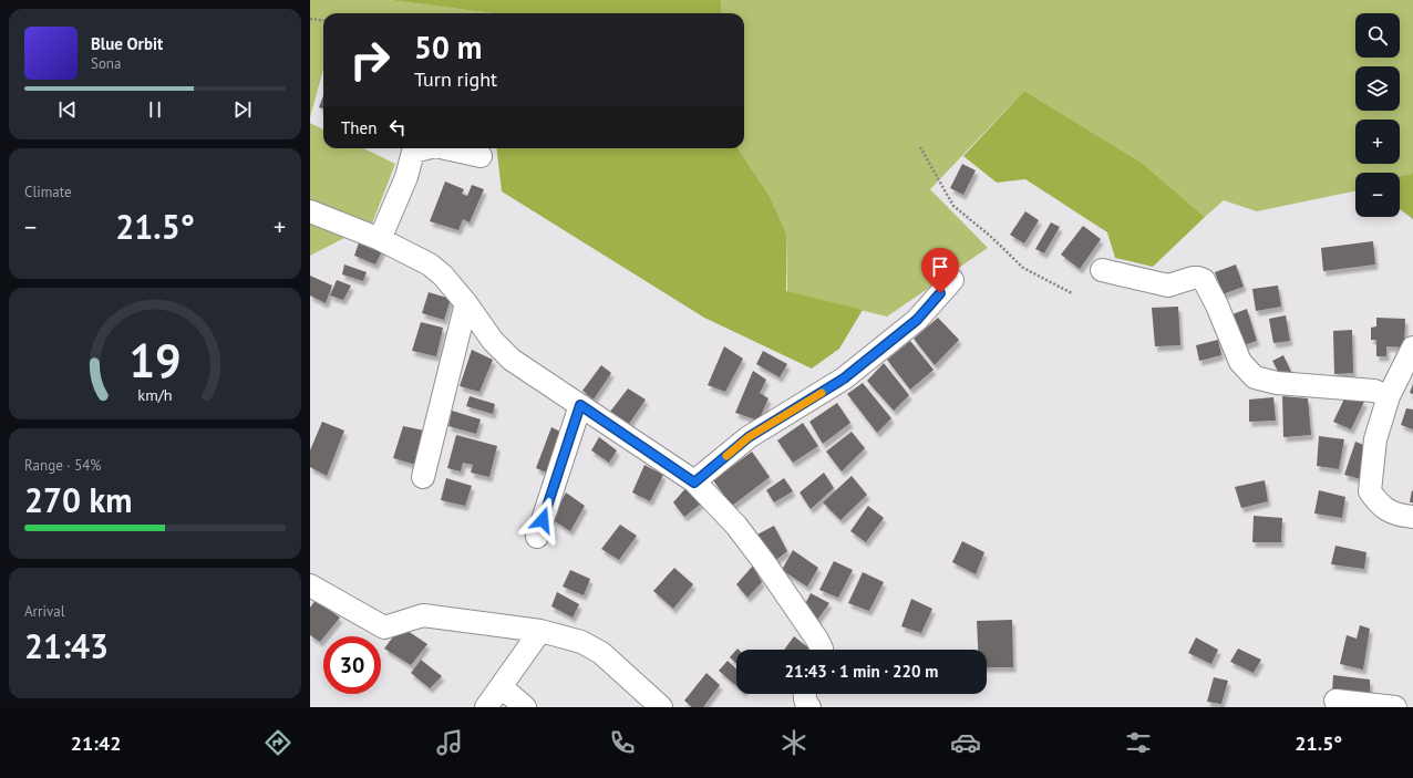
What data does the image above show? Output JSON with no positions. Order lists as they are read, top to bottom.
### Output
{
  "page": {
    "map_buttons": ["+", "−"],
    "turn": ["50 m", "Turn right"],
    "song": ["Blue Orbit", "Sona"],
    "then": "Then",
    "tile": [
      "Climate",
      ["Range · 54%", "270 km"],
      ["Arrival", "21:43"]
    ],
    "heat": ["−", "21.5°", "+"],
    "limit": "30",
    "trip": "21:43 · 1 min · 220 m",
    "tabs": ["21:42", "21.5°"],
    "gauge": ["19", "km/h"]
  }
}
